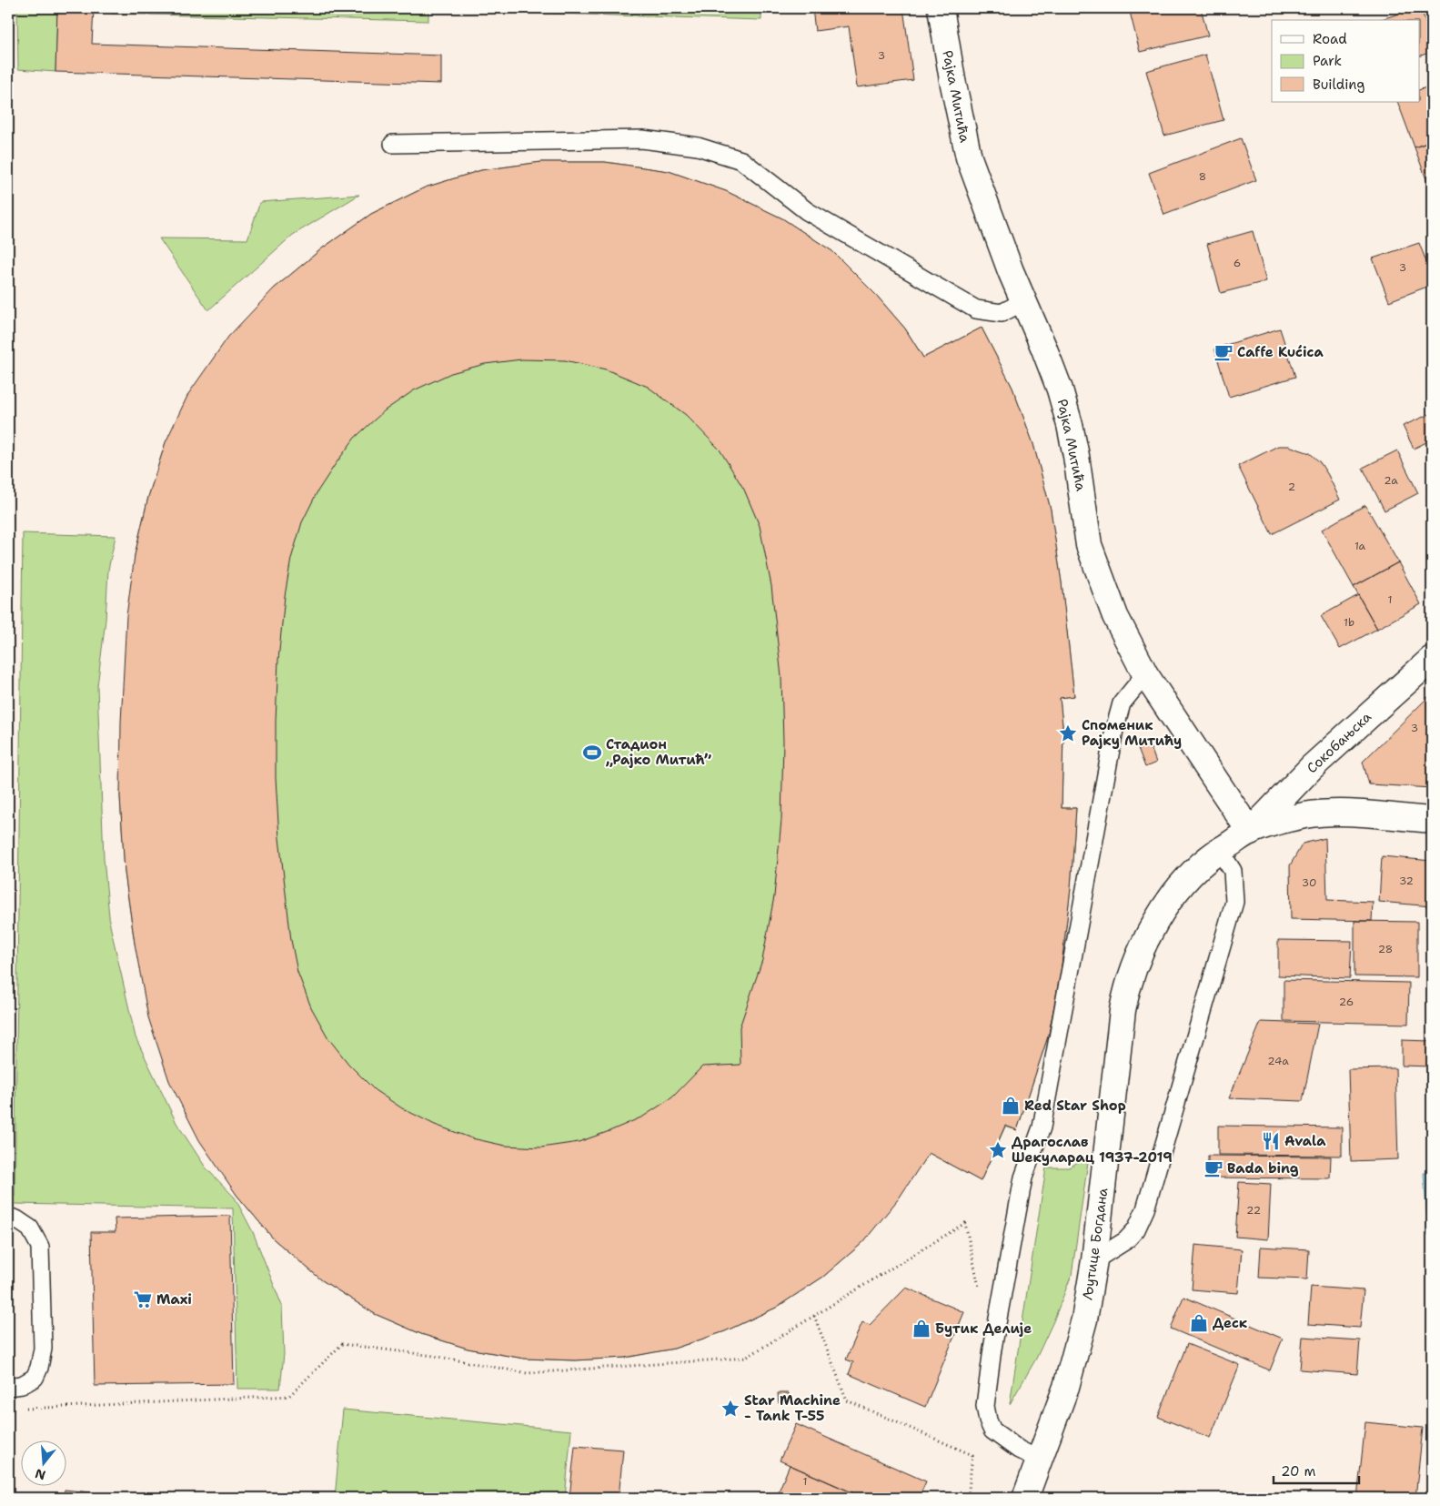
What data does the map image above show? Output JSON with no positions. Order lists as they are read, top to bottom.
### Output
{
  "streets": {
    "street": ["Рајка Митића", "Сокобањска", "Љутице Богдана"]
  },
  "crossings": [
    ["Рајка Митића", "Сокобањска"],
    ["Рајка Митића", "Љутице Богдана"],
    ["Сокобањска", "Љутице Богдана"]
  ],
  "places": {
    "cafe": ["Caffe Kućica", "Bada bing"],
    "place": ["Споменик Рајку Митићу", "Драгослав Шекуларац 1937-2019", "Star Machine - Tank T-55"],
    "sports": ["Стадион „Рајко Митић”"],
    "shop": ["Red Star Shop", "Деск", "Бутик Делије"],
    "restaurant": ["Avala"],
    "supermarket": ["Maxi"]
  },
  "house_numbers": [
    "3",
    "8",
    "6",
    "3",
    "2a",
    "2",
    "1a",
    "1",
    "1b",
    "3",
    "32",
    "30",
    "28",
    "26",
    "24a",
    "22",
    "1"
  ],
  "legend": ["Road", "Park", "Building"],
  "scale_bar": "20 m",
  "north": "bottom"
}
